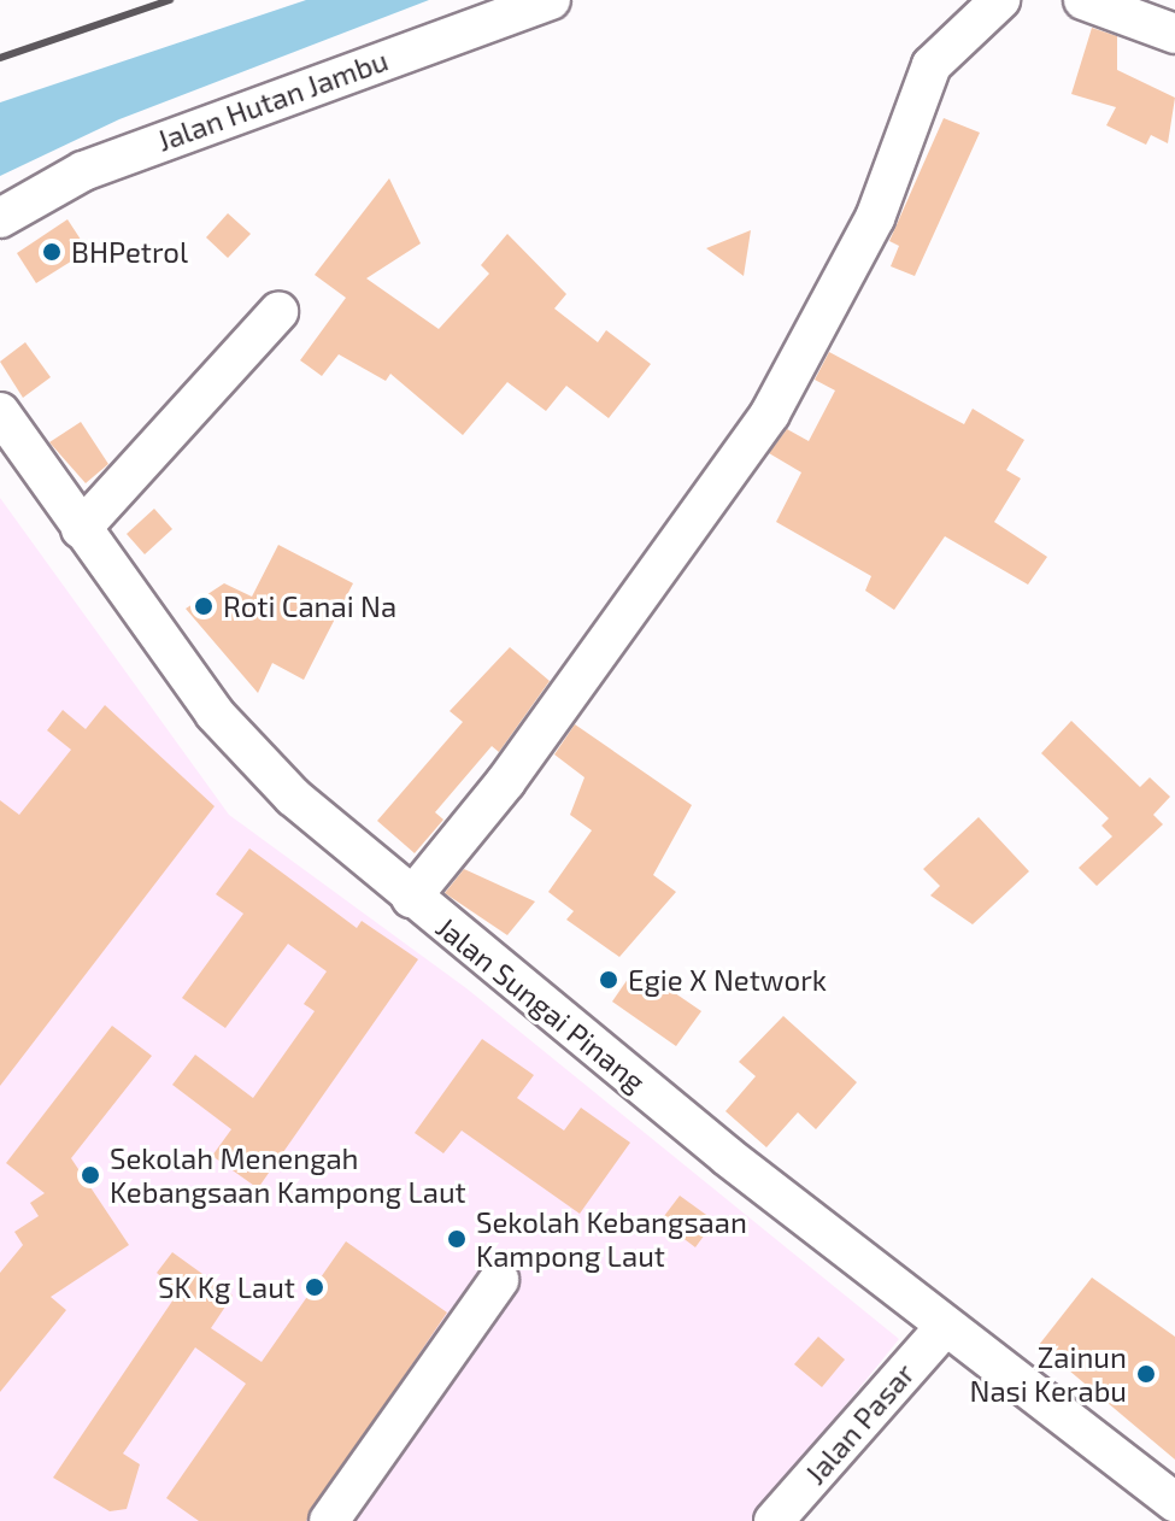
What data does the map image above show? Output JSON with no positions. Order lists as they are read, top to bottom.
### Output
{
  "streets": {
    "street": ["Jalan Hutan Jambu", "Jalan Sungai Pinang", "Jalan Pasar"]
  },
  "crossings": [
    ["Jalan Sungai Pinang", "Jalan Pasar"]
  ],
  "places": [
    "BHPetrol",
    "Roti Canai Na",
    "Egie X Network",
    "Sekolah Menengah Kebangsaan Kampong Laut",
    "Sekolah Kebangsaan Kampong Laut",
    "SK Kg Laut",
    "Zainun Nasi Kerabu"
  ]
}
